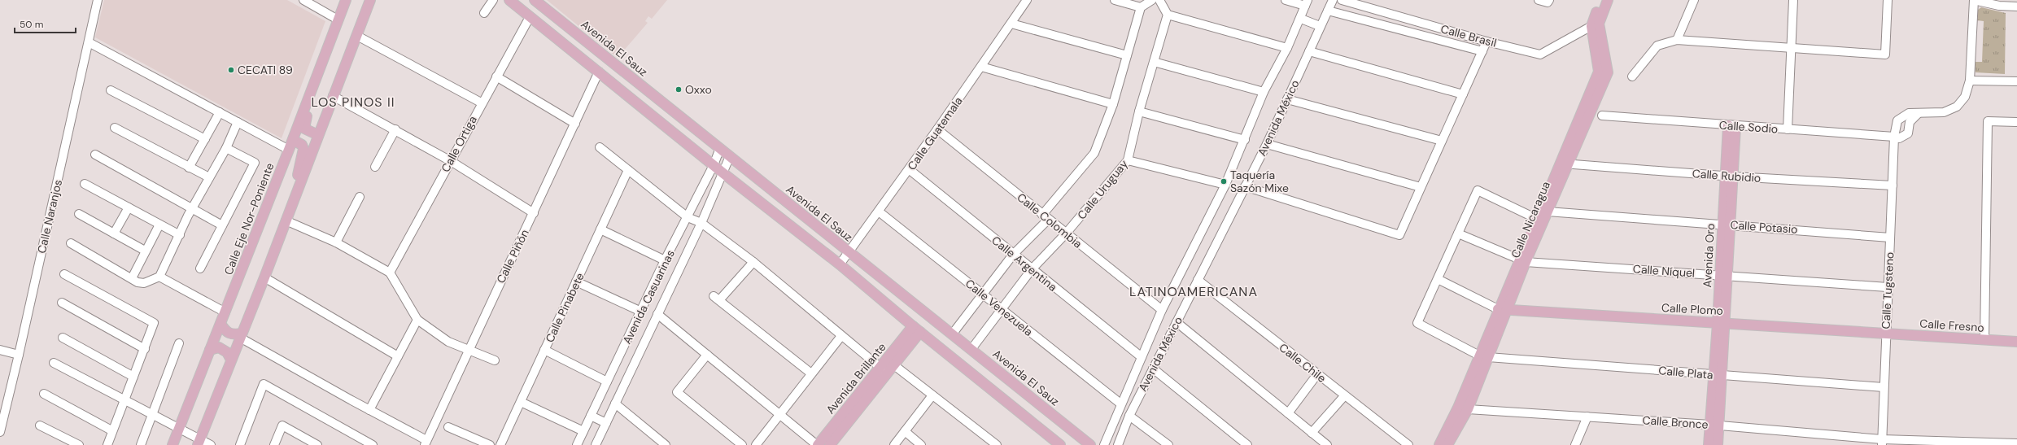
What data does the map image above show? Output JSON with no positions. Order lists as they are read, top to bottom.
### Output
{
  "streets": {
    "main road": [
      "Avenida El Sauz",
      "Calle Eje Nor-Poniente",
      "Calle Nicaragua",
      "Avenida Oro",
      "Calle Plomo",
      "Calle Fresno",
      "Avenida Brillante"
    ],
    "street": [
      "Calle Brasil",
      "Avenida México",
      "Calle Sodio",
      "Calle Guatemala",
      "Calle Ortiga",
      "Calle Rubidio",
      "Calle Uruguay",
      "Calle Naranjos",
      "Calle Colombia",
      "Calle Potasio",
      "Calle Piñón",
      "Calle Argentina",
      "Calle Níquel",
      "Calle Tugsteno",
      "Avenida Casuarinas",
      "Calle Pinabete",
      "Calle Venezuela",
      "Calle Chile",
      "Calle Plata",
      "Calle Bronce"
    ]
  },
  "crossings": [
    ["Calle Brasil", "Calle Nicaragua"],
    ["Avenida El Sauz", "Calle Guatemala"],
    ["Avenida El Sauz", "Calle Uruguay"],
    ["Avenida El Sauz", "Avenida Casuarinas"],
    ["Avenida México", "Calle Colombia"],
    ["Avenida México", "Calle Argentina"],
    ["Avenida México", "Calle Venezuela"],
    ["Avenida México", "Calle Chile"],
    ["Calle Sodio", "Avenida Oro"],
    ["Calle Sodio", "Calle Tugsteno"],
    ["Calle Guatemala", "Calle Colombia"],
    ["Calle Guatemala", "Calle Argentina"],
    ["Calle Guatemala", "Calle Venezuela"],
    ["Calle Rubidio", "Calle Nicaragua"],
    ["Calle Rubidio", "Avenida Oro"],
    ["Calle Rubidio", "Calle Tugsteno"],
    ["Calle Uruguay", "Calle Colombia"],
    ["Calle Uruguay", "Calle Argentina"],
    ["Calle Uruguay", "Calle Venezuela"],
    ["Calle Nicaragua", "Calle Potasio"],
    ["Calle Nicaragua", "Calle Níquel"],
    ["Calle Nicaragua", "Calle Plomo"],
    ["Calle Nicaragua", "Calle Plata"],
    ["Calle Nicaragua", "Calle Bronce"],
    ["Calle Potasio", "Avenida Oro"],
    ["Calle Potasio", "Calle Tugsteno"],
    ["Avenida Oro", "Calle Níquel"],
    ["Avenida Oro", "Calle Plomo"],
    ["Avenida Oro", "Calle Plata"],
    ["Avenida Oro", "Calle Bronce"],
    ["Calle Níquel", "Calle Tugsteno"],
    ["Calle Tugsteno", "Calle Plomo"],
    ["Calle Tugsteno", "Calle Fresno"],
    ["Calle Tugsteno", "Calle Plata"],
    ["Calle Tugsteno", "Calle Bronce"],
    ["Calle Plomo", "Calle Fresno"]
  ],
  "districts": ["LOS PINOS II", "LATINOAMERICANA"],
  "places": ["CECATI 89", "Oxxo", "Taquería Sazón Mixe"],
  "scale_bar": "50 m"
}
